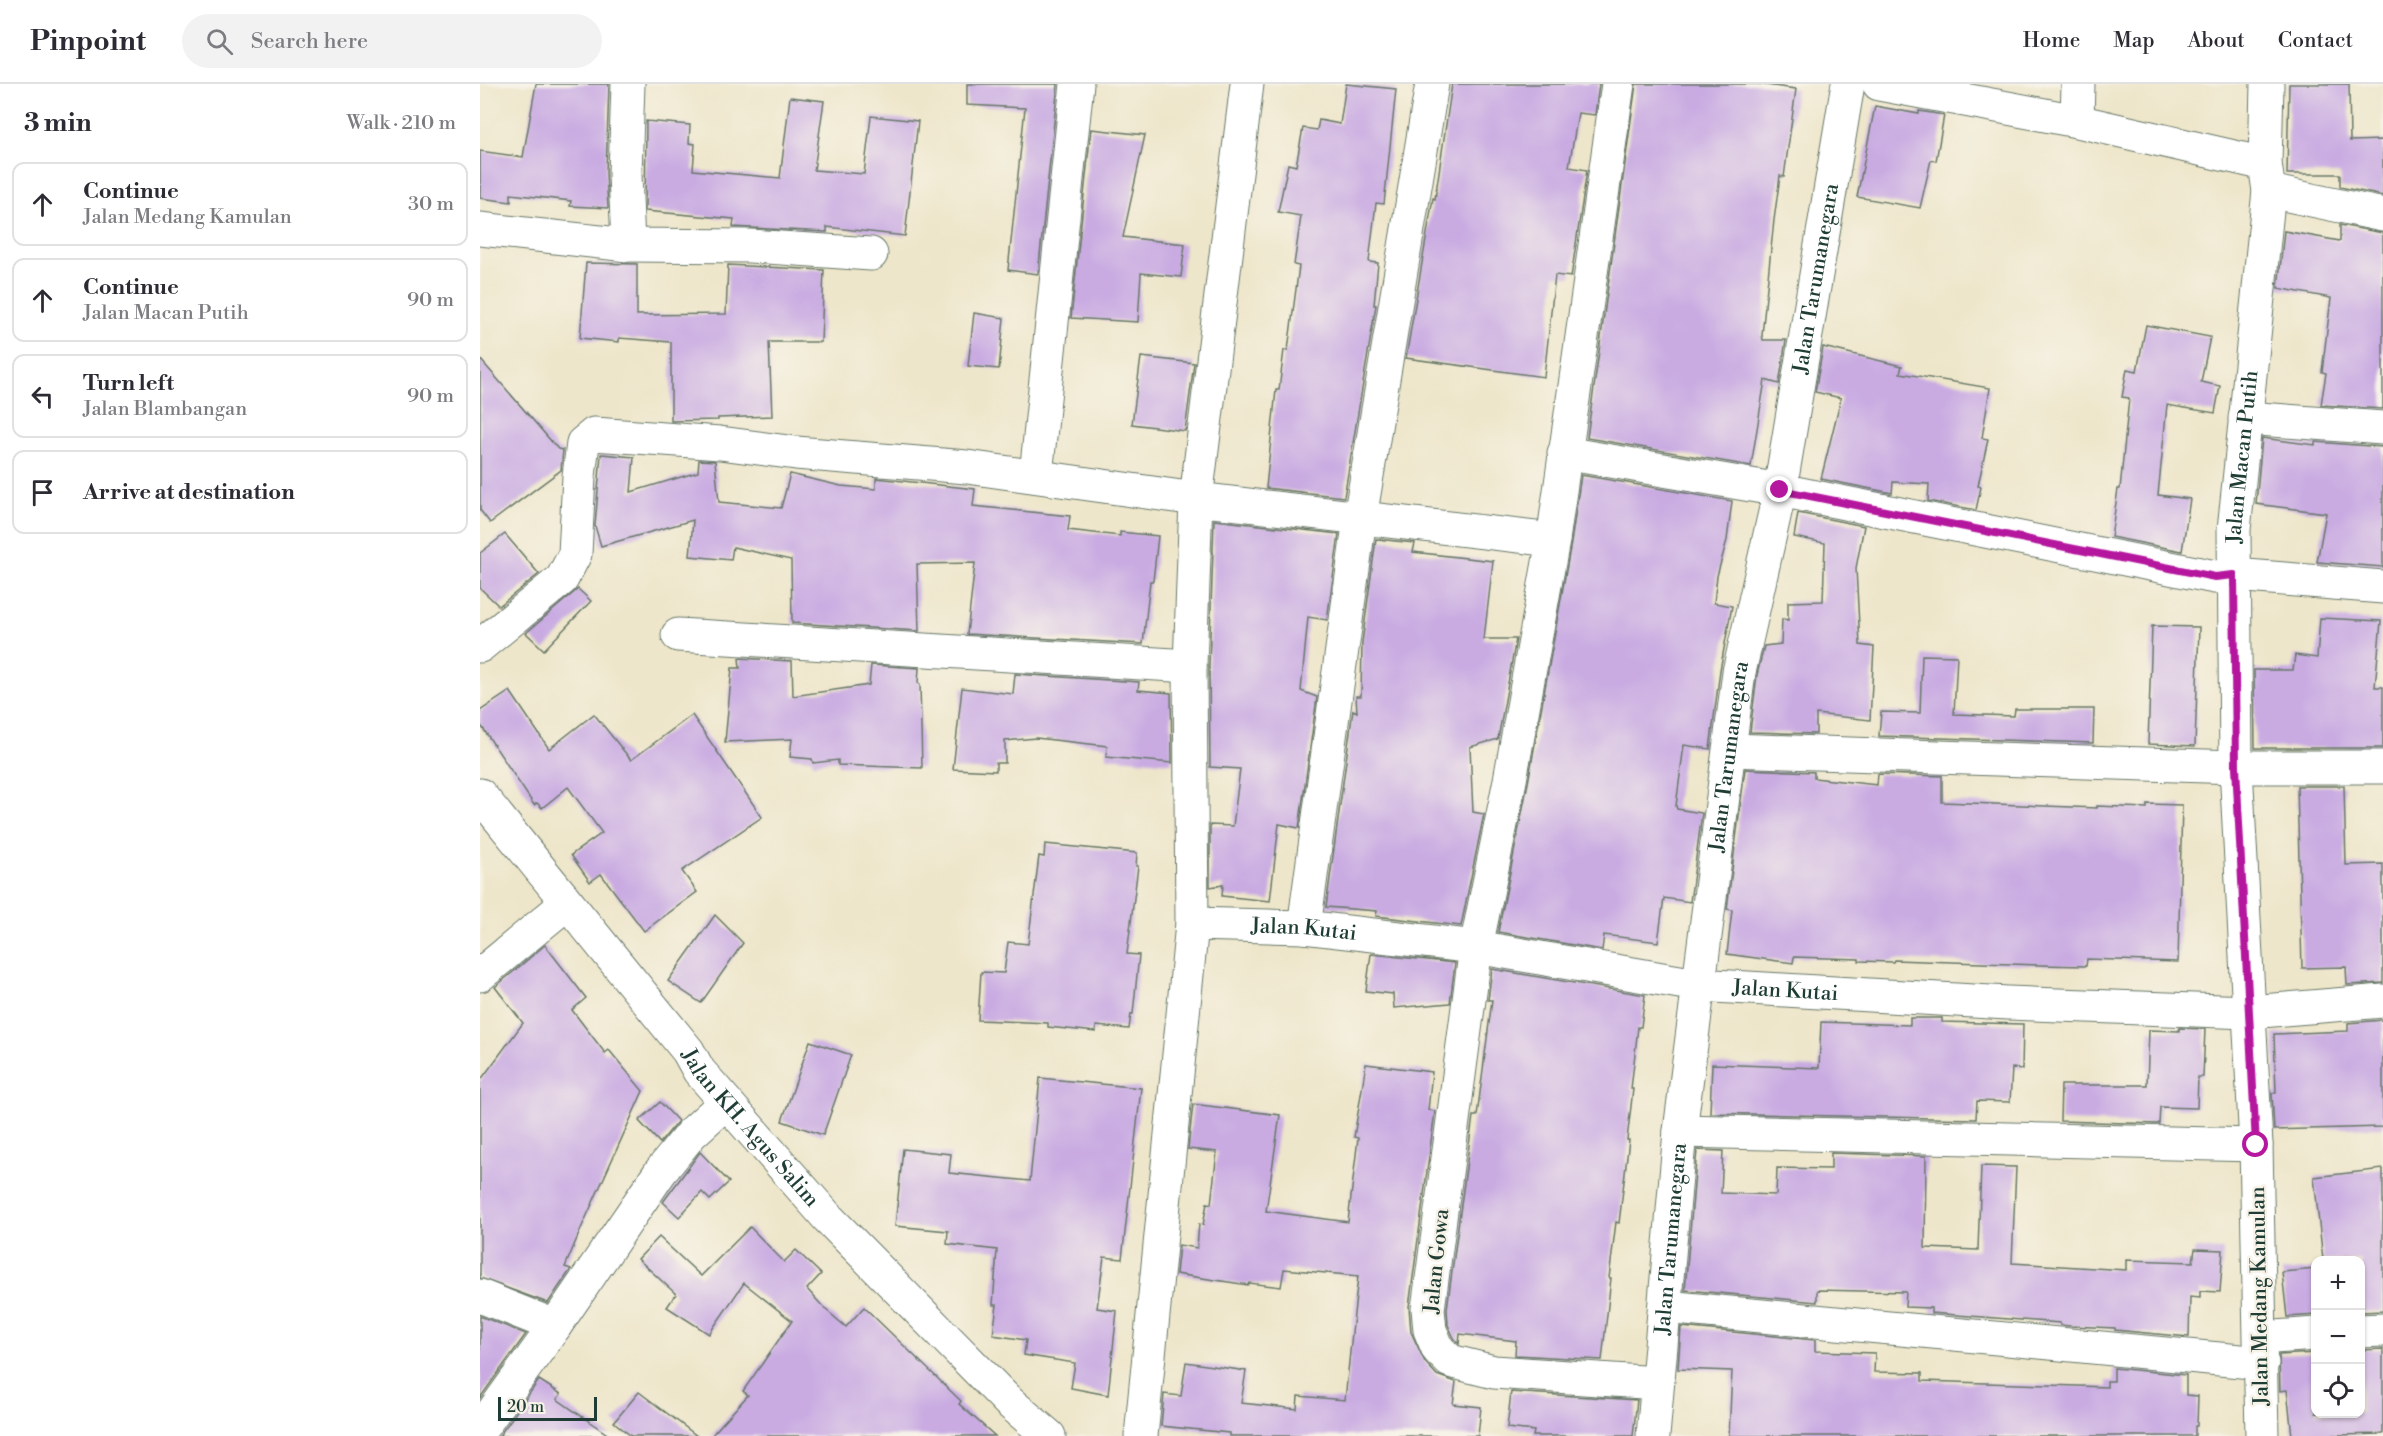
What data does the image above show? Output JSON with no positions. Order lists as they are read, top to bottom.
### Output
{
  "streets": {
    "street": [
      "Jalan Tarumanegara",
      "Jalan Macan Putih",
      "Jalan Kutai",
      "Jalan KH. Agus Salim",
      "Jalan Gowa",
      "Jalan Medang Kamulan"
    ]
  },
  "crossings": [
    ["Jalan Tarumanegara", "Jalan Kutai"],
    ["Jalan Tarumanegara", "Jalan Gowa"],
    ["Jalan Macan Putih", "Jalan Kutai"],
    ["Jalan Macan Putih", "Jalan Medang Kamulan"],
    ["Jalan Kutai", "Jalan Gowa"],
    ["Jalan Kutai", "Jalan Medang Kamulan"]
  ],
  "scale_bar": "20 m",
  "page": {
    "header": "Pinpoint",
    "search": "Search here",
    "nav": [
      "Home",
      "Map",
      "About",
      "Contact"
    ],
    "heading": ["3 min", "Walk · 210 m"],
    "list": [
      ["Continue", "Jalan Medang Kamulan", "30 m"],
      ["Continue", "Jalan Macan Putih", "90 m"],
      ["Turn left", "Jalan Blambangan", "90 m"],
      "Arrive at destination"
    ],
    "map_buttons": ["+", "−"],
    "scale": "20 m"
  }
}
